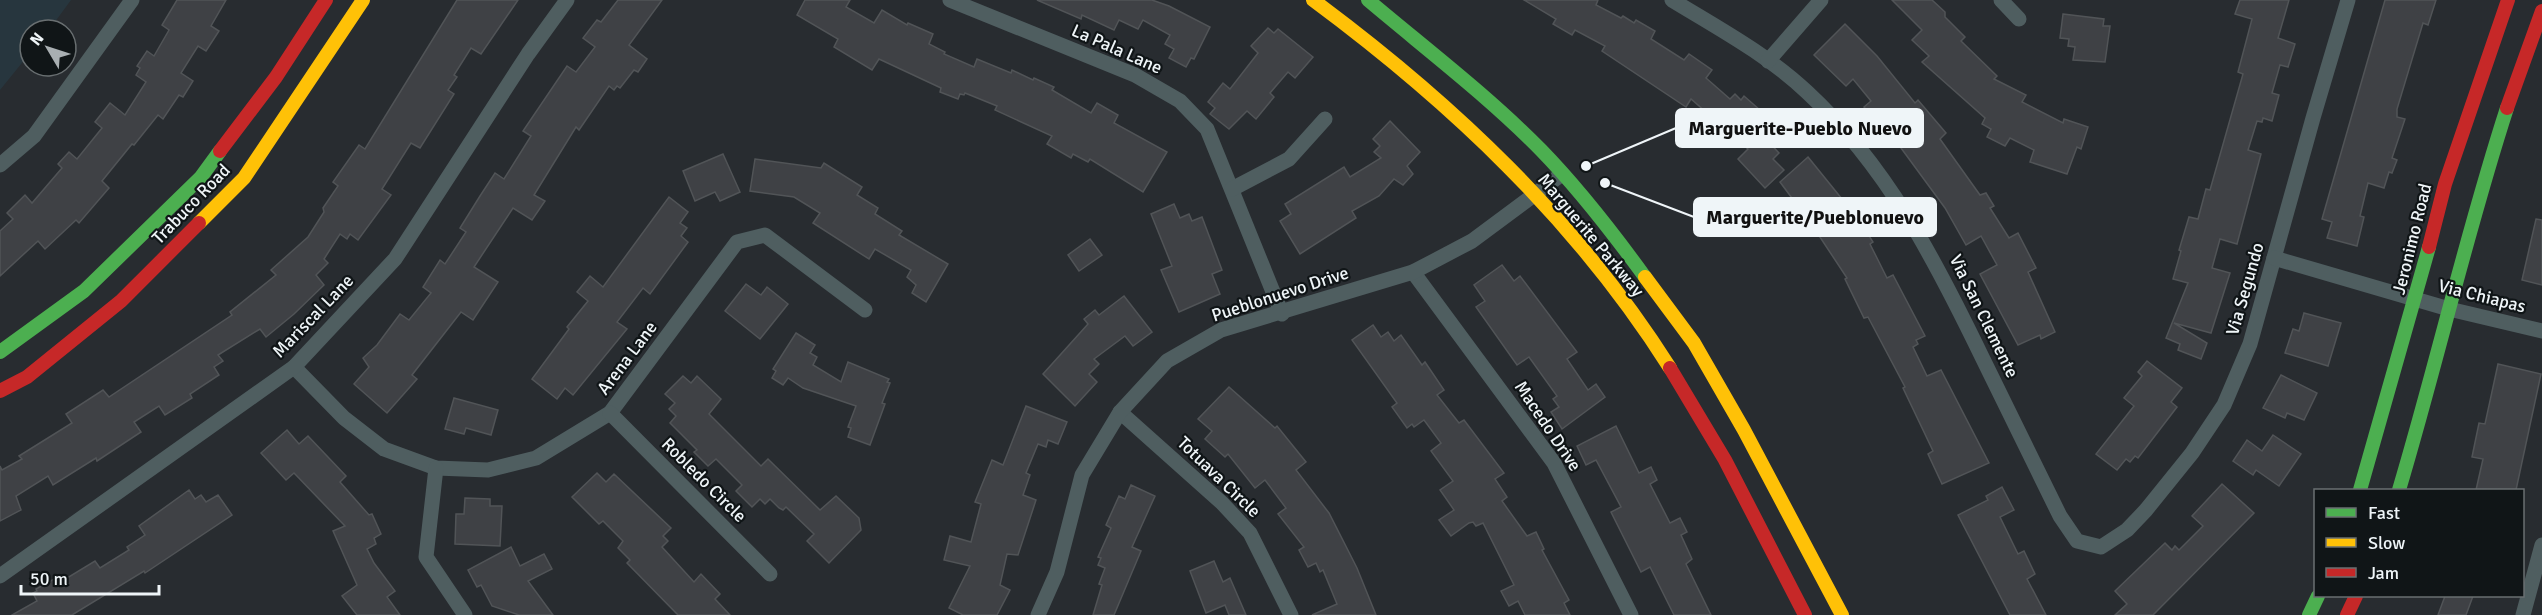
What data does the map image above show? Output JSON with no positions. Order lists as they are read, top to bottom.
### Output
{
  "streets": {
    "main road": ["Trabuco Road", "Marguerite Parkway", "Jeronimo Road"],
    "street": [
      "La Pala Lane",
      "Via Segundo",
      "Pueblonuevo Drive",
      "Via Chiapas",
      "Mariscal Lane",
      "Via San Clemente",
      "Arena Lane",
      "Macedo Drive",
      "Totuava Circle",
      "Robledo Circle"
    ]
  },
  "crossings": [
    ["La Pala Lane", "Pueblonuevo Drive"],
    ["Marguerite Parkway", "Pueblonuevo Drive"],
    ["Jeronimo Road", "Via Chiapas"],
    ["Via Segundo", "Via Chiapas"],
    ["Via Segundo", "Via San Clemente"],
    ["Pueblonuevo Drive", "Macedo Drive"],
    ["Pueblonuevo Drive", "Totuava Circle"],
    ["Mariscal Lane", "Arena Lane"],
    ["Arena Lane", "Robledo Circle"]
  ],
  "places": ["Marguerite-Pueblo Nuevo", "Marguerite/Pueblonuevo"],
  "legend": ["Fast", "Slow", "Jam"],
  "scale_bar": "50 m",
  "north": "top left"
}
